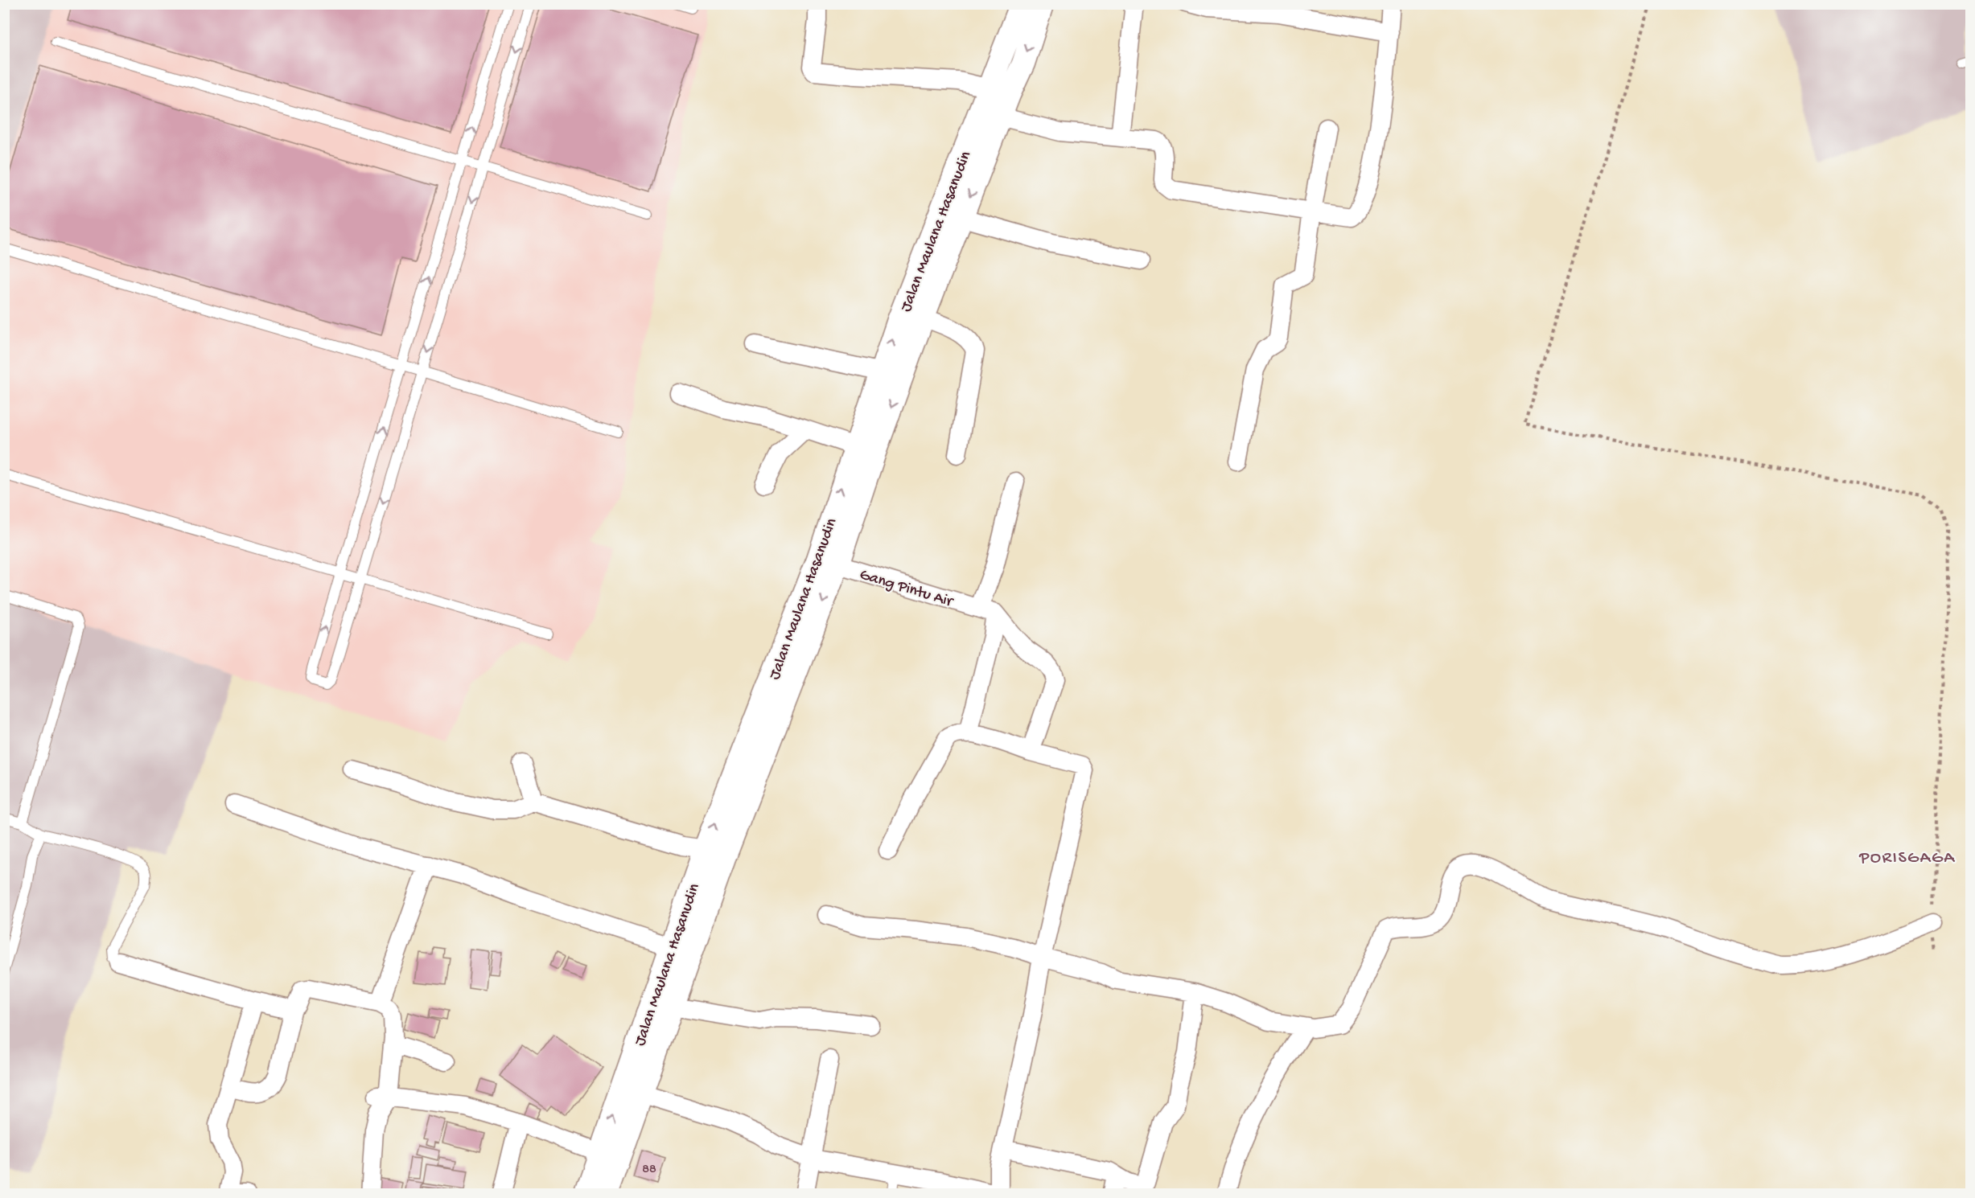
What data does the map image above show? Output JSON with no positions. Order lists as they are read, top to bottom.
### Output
{
  "streets": {
    "street": ["Jalan Maulana Hasanudin", "Gang Pintu Air"]
  },
  "crossings": [
    ["Jalan Maulana Hasanudin", "Gang Pintu Air"]
  ],
  "districts": ["PORISGAGA"],
  "house_numbers": ["88"]
}
